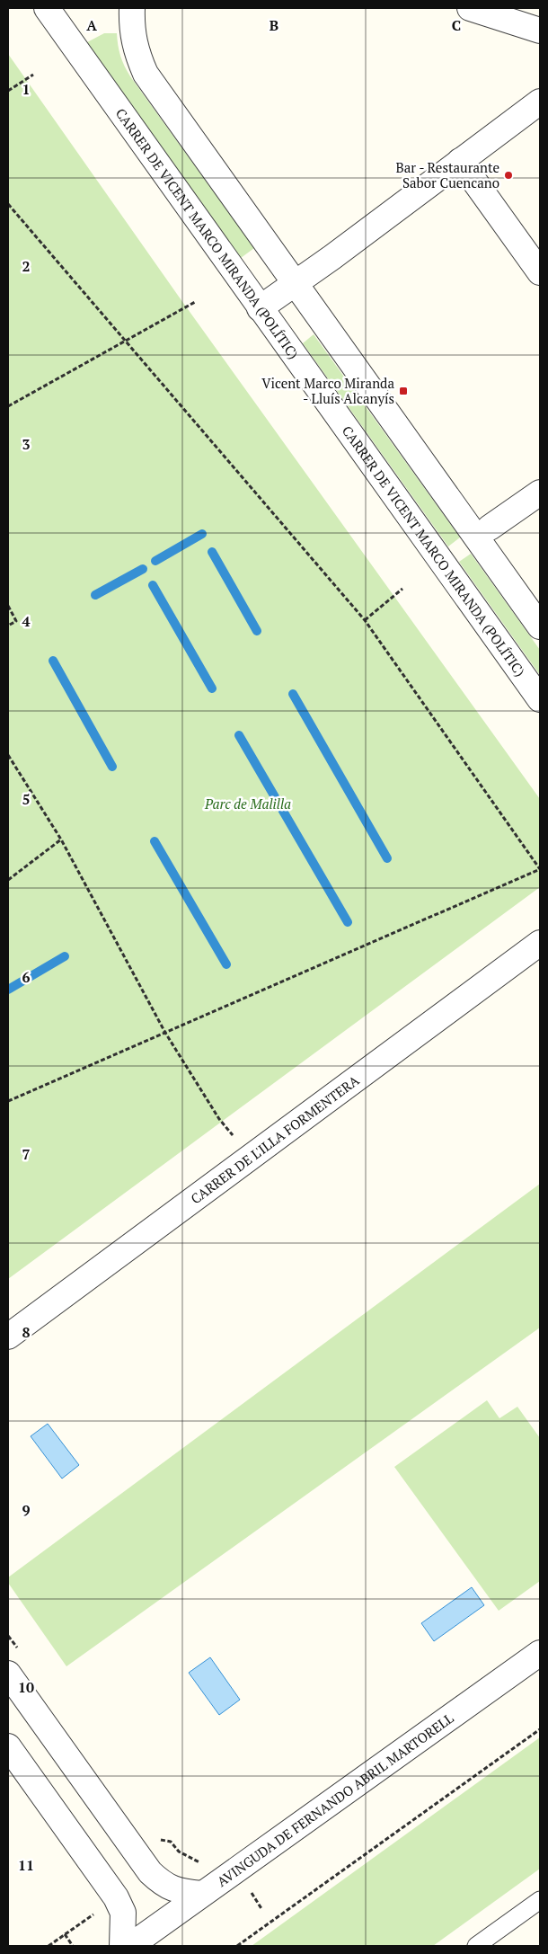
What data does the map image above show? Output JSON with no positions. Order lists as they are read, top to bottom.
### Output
{
  "streets": {
    "street": ["CARRER DE VICENT MARCO MIRANDA (POLÍTIC)", "CARRER DE L'ILLA FORMENTERA", "AVINGUDA DE FERNANDO ABRIL MARTORELL"]
  },
  "parks": ["Parc de Malilla"],
  "places": {
    "other": ["Bar - Restaurante Sabor Cuencano"],
    "transit": ["Vicent Marco Miranda - Lluís Alcanyís"]
  },
  "grid": {
    "columns": ["A", "B", "C"],
    "rows": [
      "1",
      "2",
      "3",
      "4",
      "5",
      "6",
      "7",
      "8",
      "9",
      "10",
      "11"
    ]
  }
}
